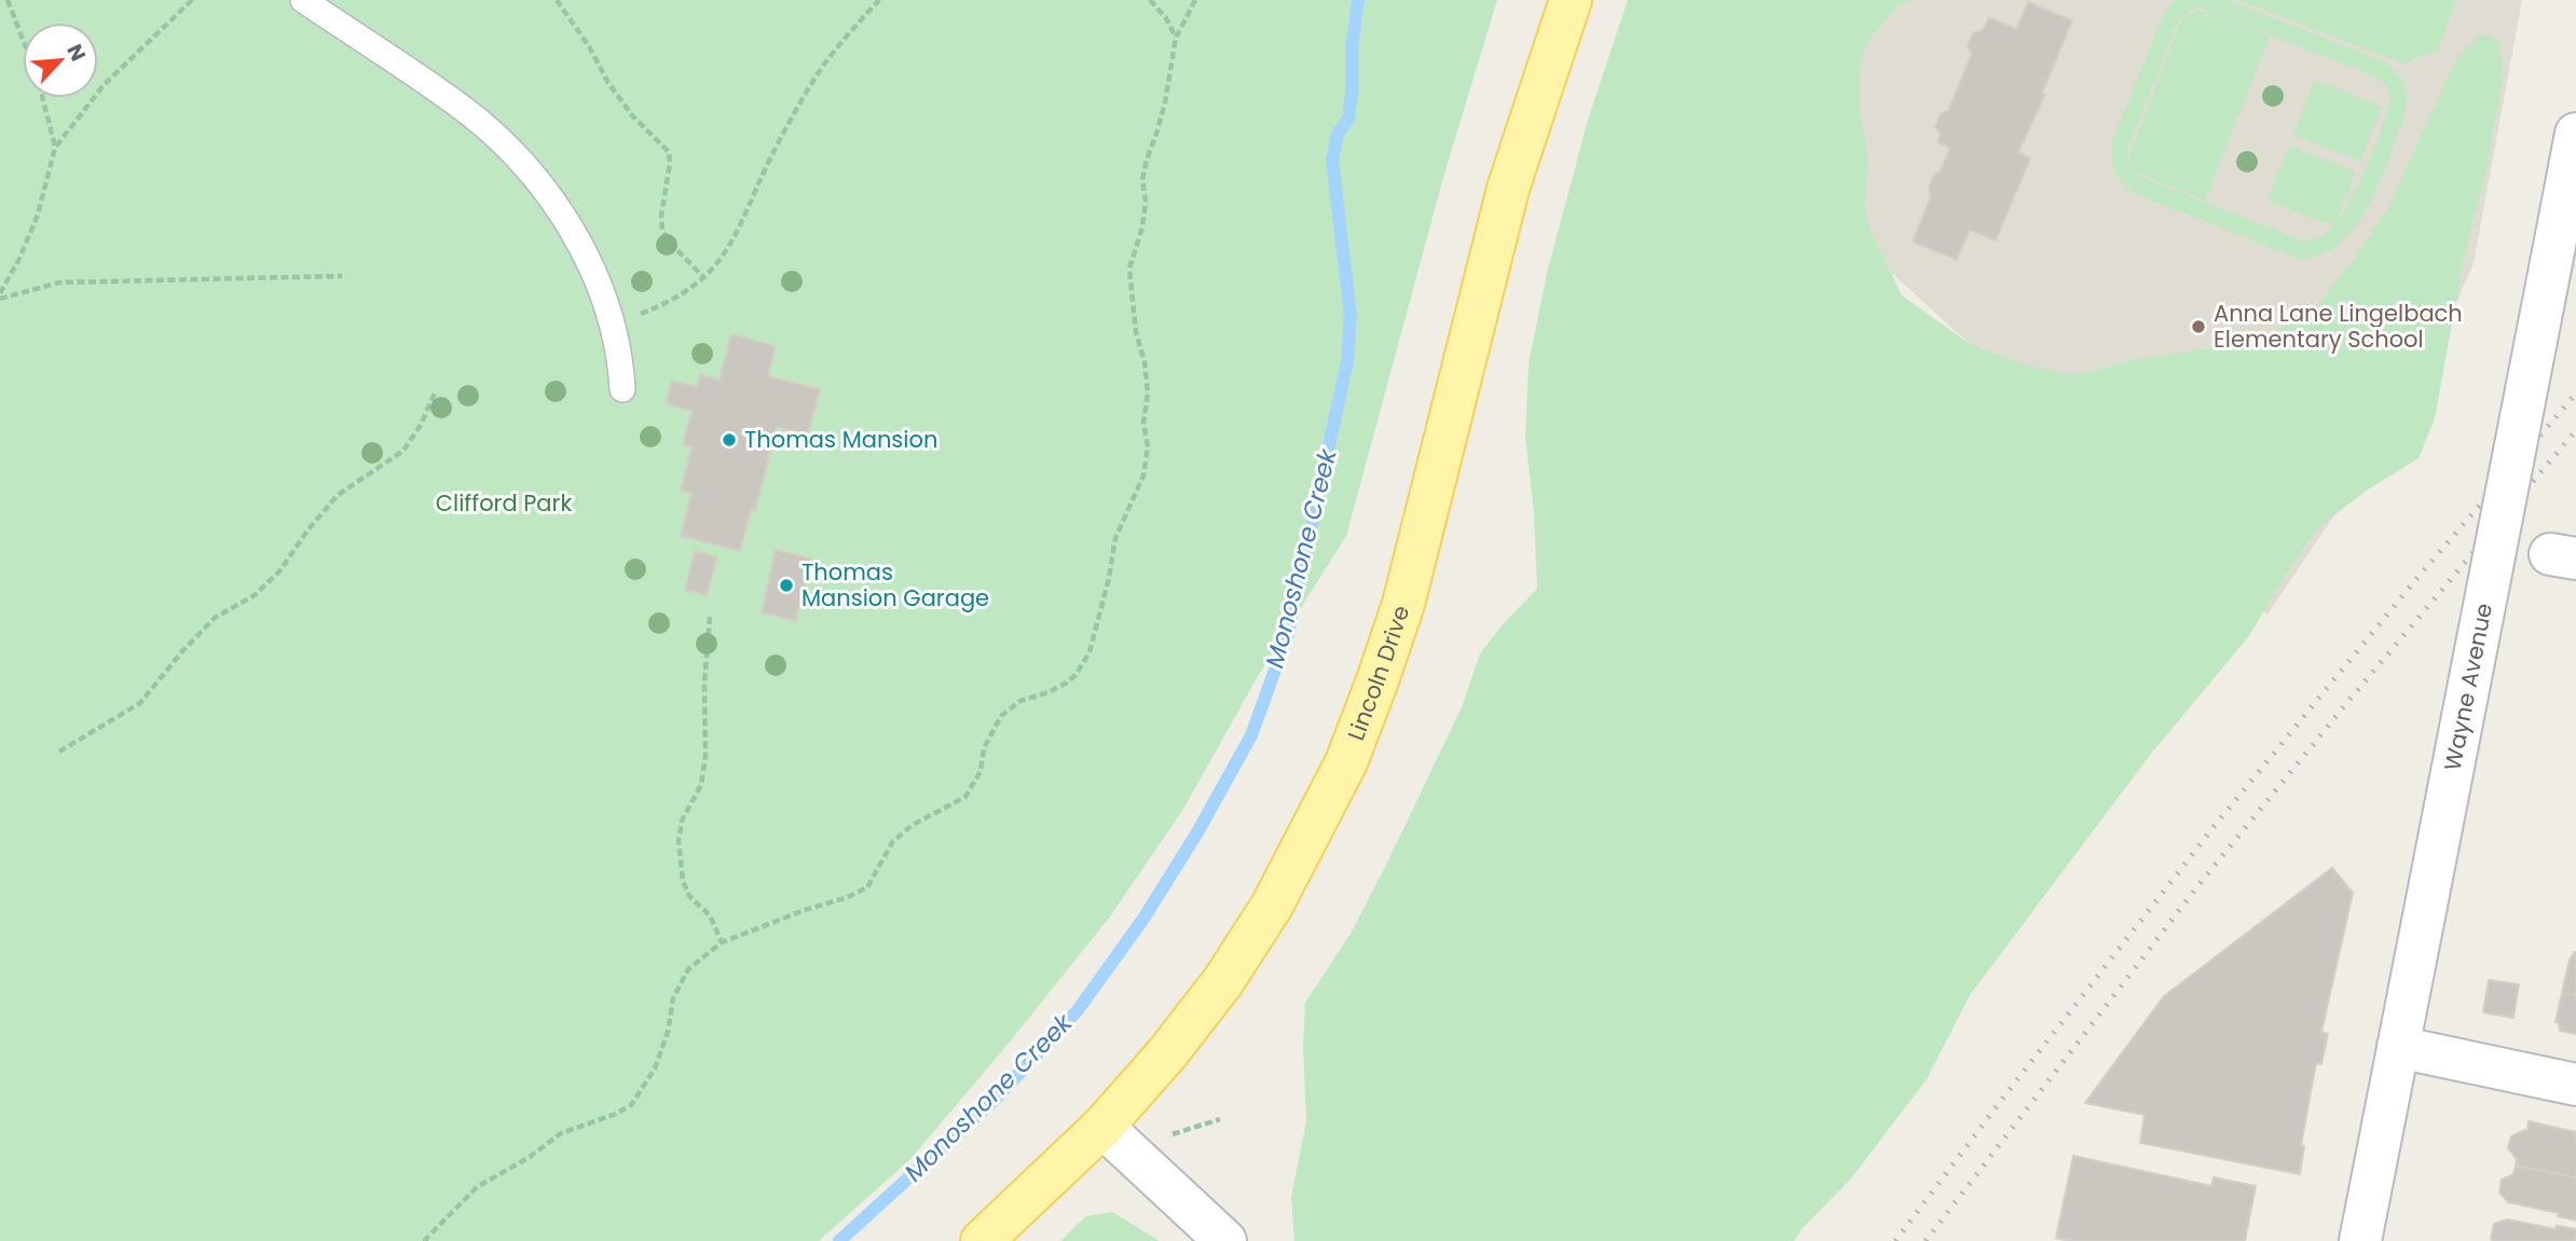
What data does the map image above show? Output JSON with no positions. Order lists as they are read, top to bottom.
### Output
{
  "streets": {
    "main road": ["Lincoln Drive", "Wayne Avenue"]
  },
  "water": ["Monoshone Creek"],
  "parks": ["Clifford Park"],
  "places": ["Anna Lane Lingelbach Elementary School", "Thomas Mansion", "Thomas Mansion Garage"],
  "north": "top right"
}
